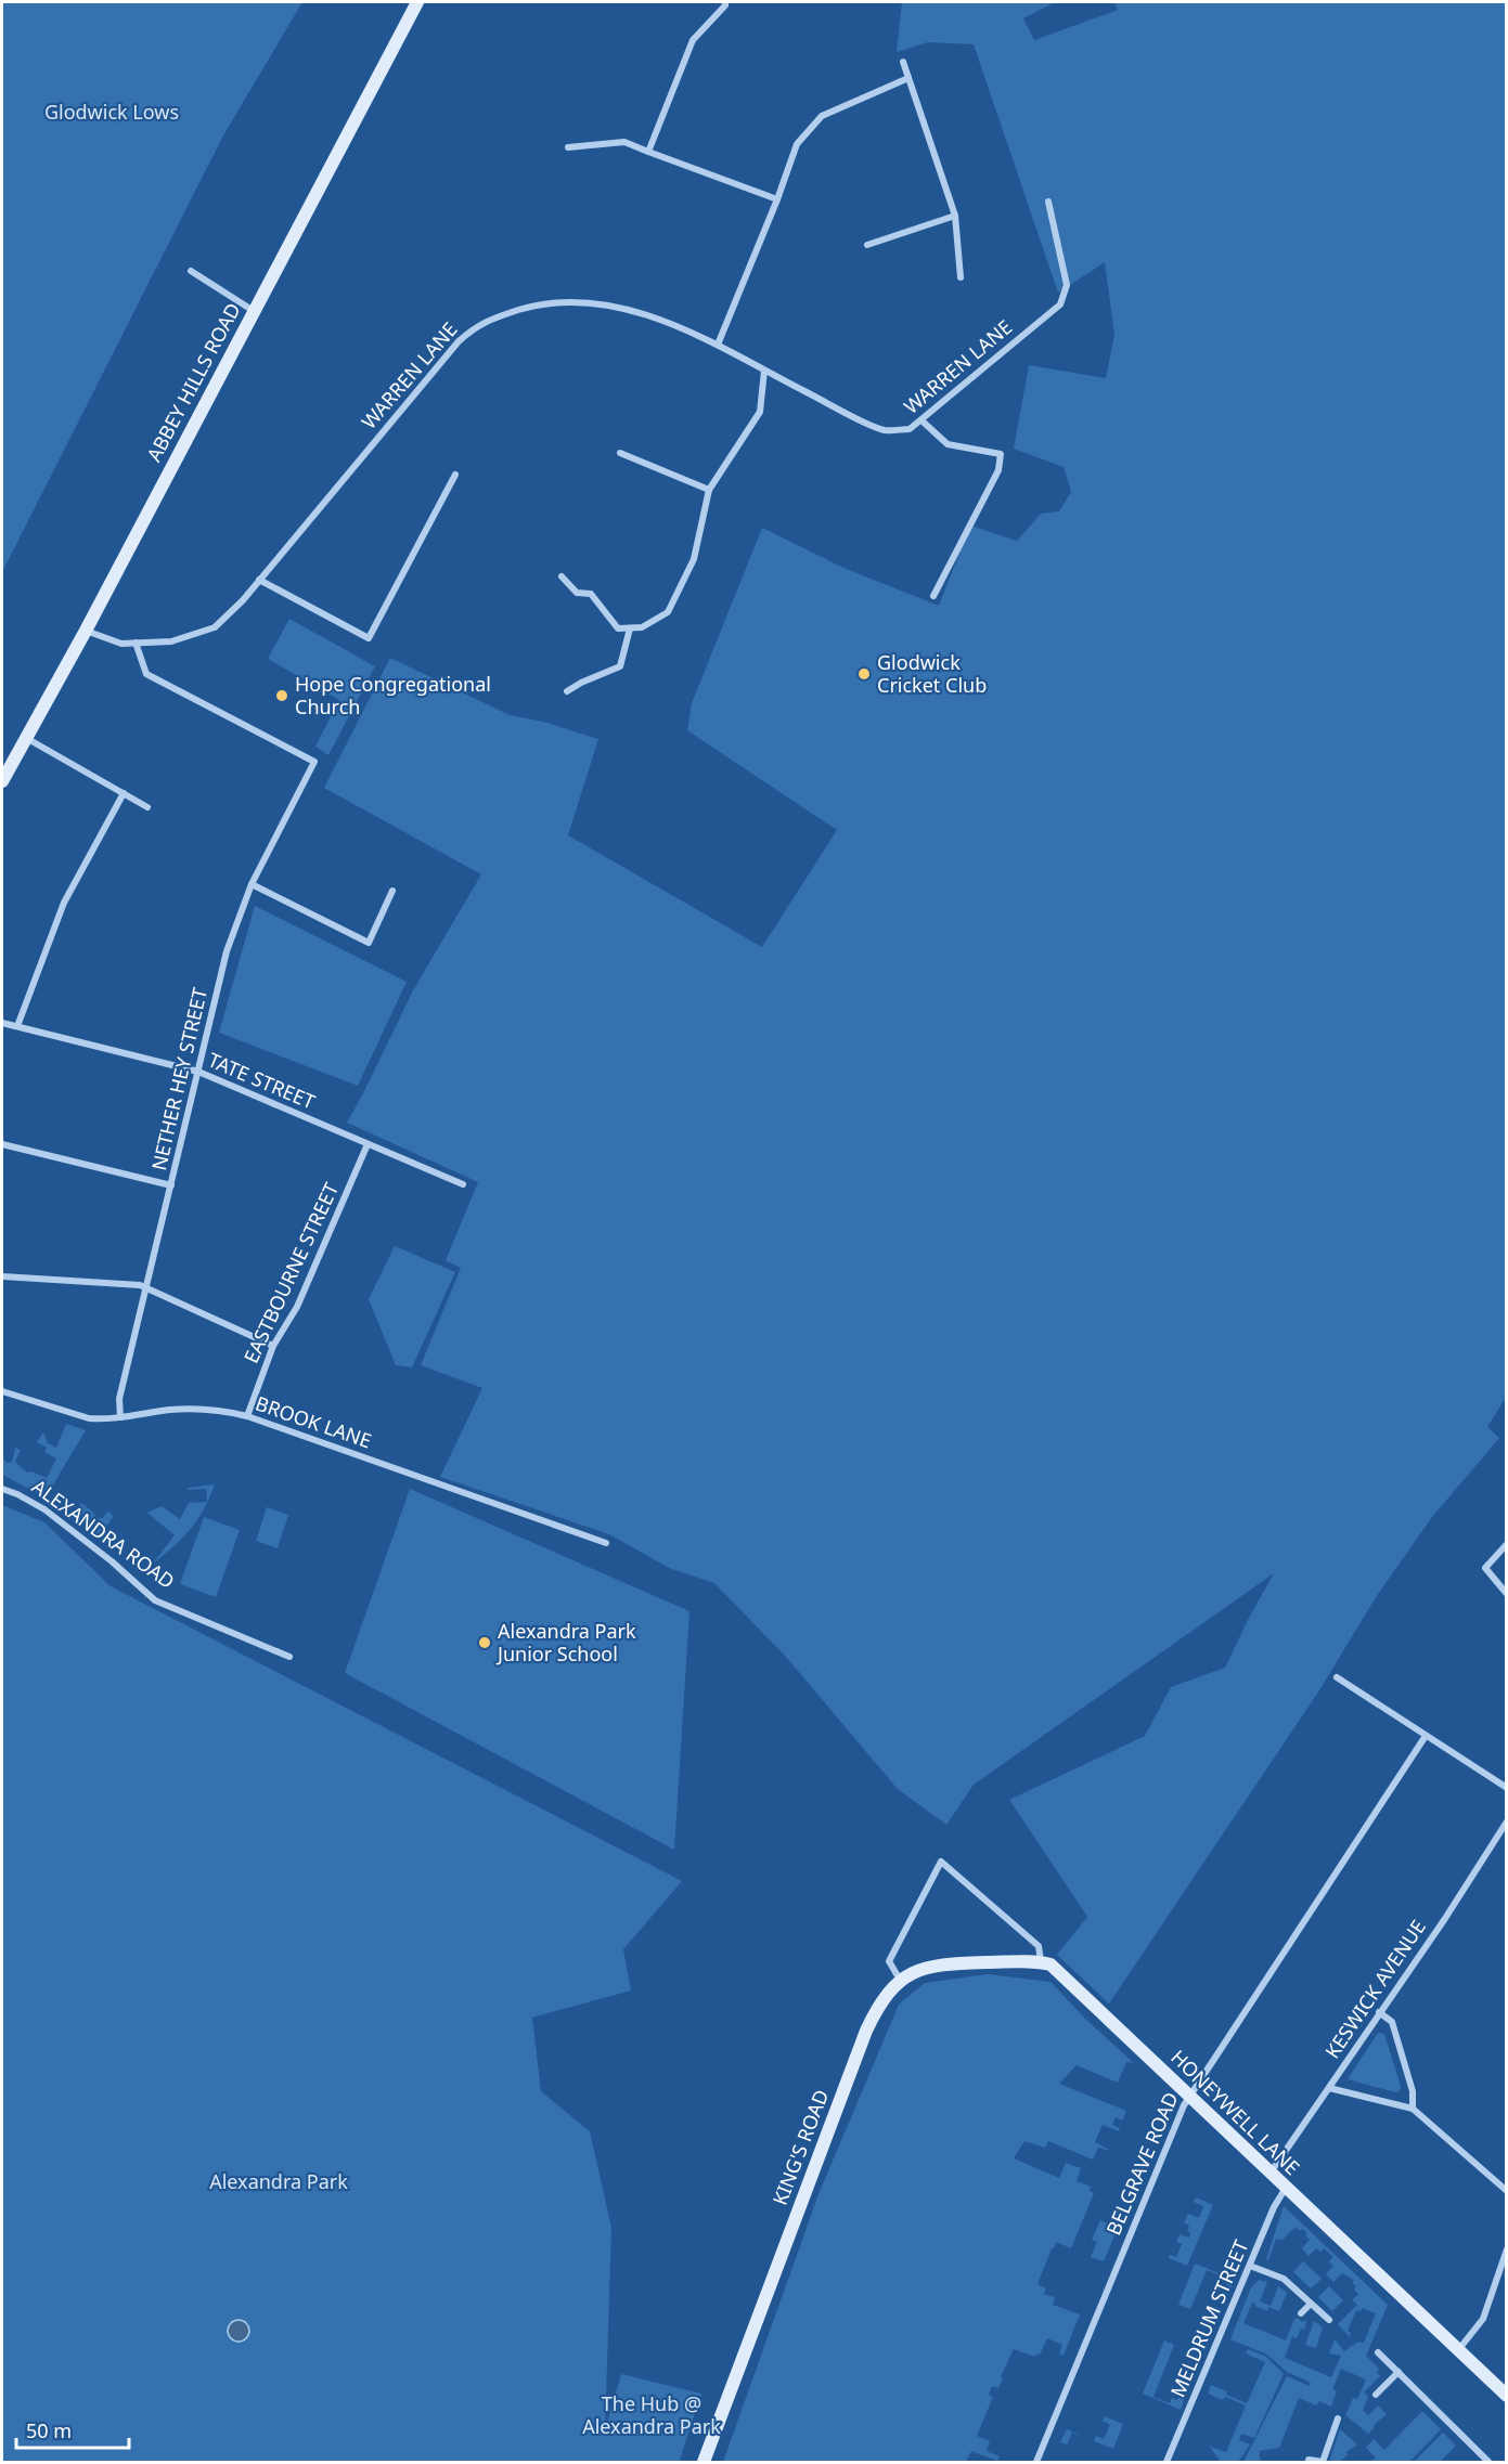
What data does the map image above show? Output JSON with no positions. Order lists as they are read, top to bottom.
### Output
{
  "streets": {
    "street": [
      "WARREN LANE",
      "ABBEY HILLS ROAD",
      "NETHER HEY STREET",
      "TATE STREET",
      "EASTBOURNE STREET",
      "BROOK LANE",
      "ALEXANDRA ROAD",
      "KESWICK AVENUE",
      "HONEYWELL LANE",
      "KING'S ROAD",
      "BELGRAVE ROAD",
      "MELDRUM STREET"
    ]
  },
  "crossings": [
    ["WARREN LANE", "ABBEY HILLS ROAD"],
    ["WARREN LANE", "NETHER HEY STREET"],
    ["NETHER HEY STREET", "TATE STREET"],
    ["NETHER HEY STREET", "BROOK LANE"],
    ["TATE STREET", "EASTBOURNE STREET"],
    ["EASTBOURNE STREET", "BROOK LANE"],
    ["KESWICK AVENUE", "HONEYWELL LANE"],
    ["HONEYWELL LANE", "KING'S ROAD"],
    ["HONEYWELL LANE", "BELGRAVE ROAD"],
    ["HONEYWELL LANE", "MELDRUM STREET"]
  ],
  "parks": ["Glodwick Lows", "Alexandra Park", "The Hub @ Alexandra Park"],
  "places": ["Glodwick Cricket Club", "Hope Congregational Church", "Alexandra Park Junior School"],
  "scale_bar": "50 m"
}
